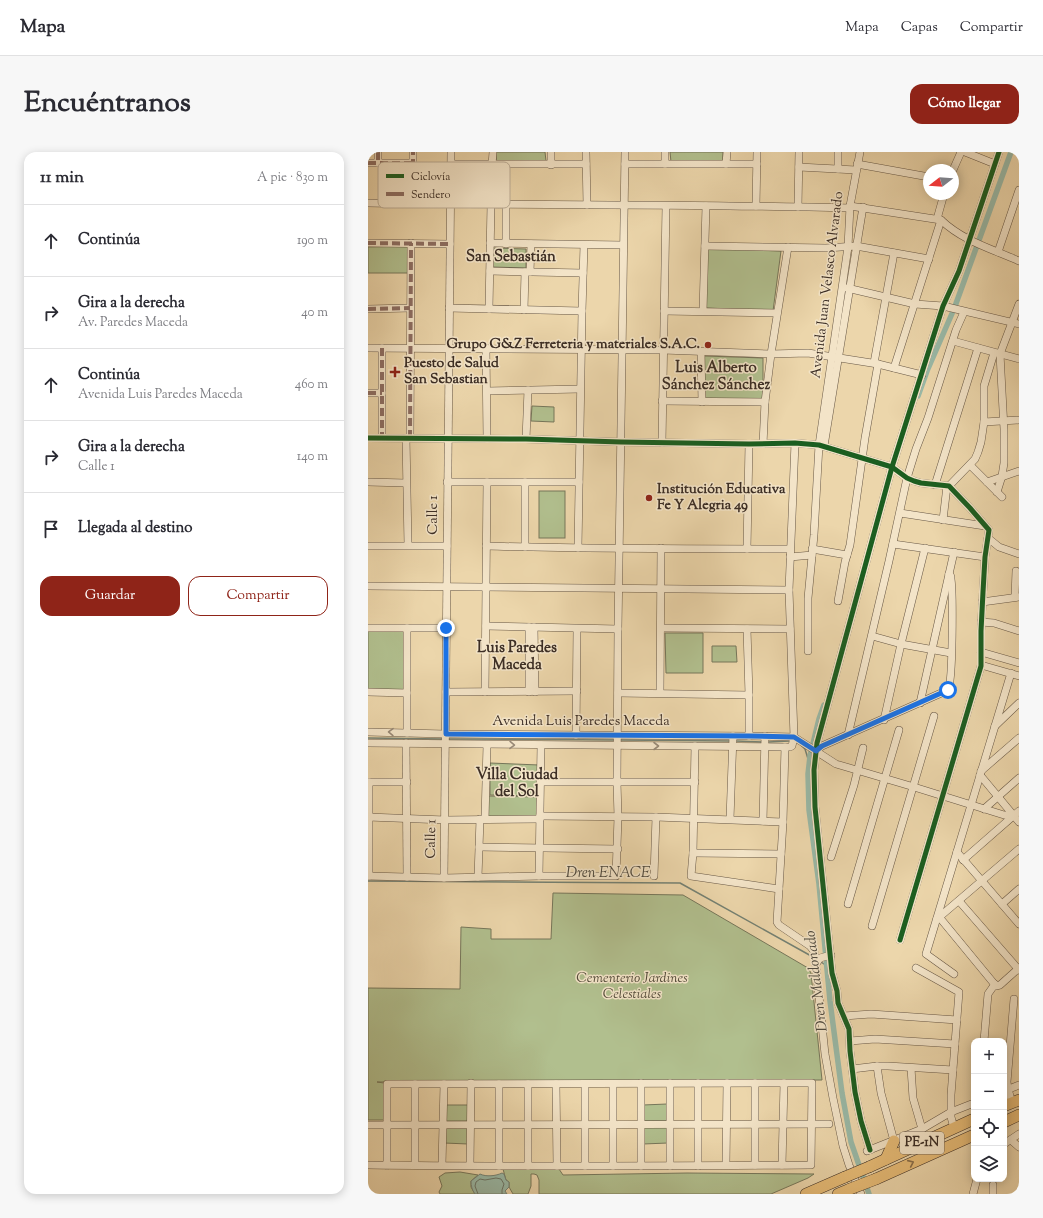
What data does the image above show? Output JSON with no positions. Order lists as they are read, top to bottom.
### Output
{
  "streets": {
    "highway": ["PE-1N"],
    "street": ["Avenida Juan Velasco Alvarado", "Calle 1", "Avenida Luis Paredes Maceda"]
  },
  "crossings": [
    ["Calle 1", "Avenida Luis Paredes Maceda"]
  ],
  "districts": [
    "San Sebastián",
    "Luis Alberto Sánchez Sánchez",
    "Luis Paredes Maceda",
    "Villa Ciudad del Sol"
  ],
  "water": ["Dren ENACE", "Dren Maldonado"],
  "parks": ["Cementerio Jardines Celestiales"],
  "places": {
    "other": ["Grupo G&Z Ferreteria y materiales S.A.C.", "Institución Educativa Fe Y Alegria 49"],
    "health": ["Puesto de Salud San Sebastian"]
  },
  "legend": ["Ciclovía", "Sendero"],
  "north": "left",
  "page": {
    "header": "Mapa",
    "nav": ["Mapa", "Capas", "Compartir"],
    "title": "Encuéntranos",
    "buttons": [
      "Cómo llegar",
      ["Guardar", "Compartir"]
    ],
    "heading": ["11 min", "A pie · 830 m"],
    "list": [
      ["Continúa", "190 m"],
      ["Gira a la derecha", "Av. Paredes Maceda", "40 m"],
      ["Continúa", "Avenida Luis Paredes Maceda", "460 m"],
      ["Gira a la derecha", "Calle 1", "140 m"],
      "Llegada al destino"
    ],
    "map_buttons": ["+", "−"]
  }
}
